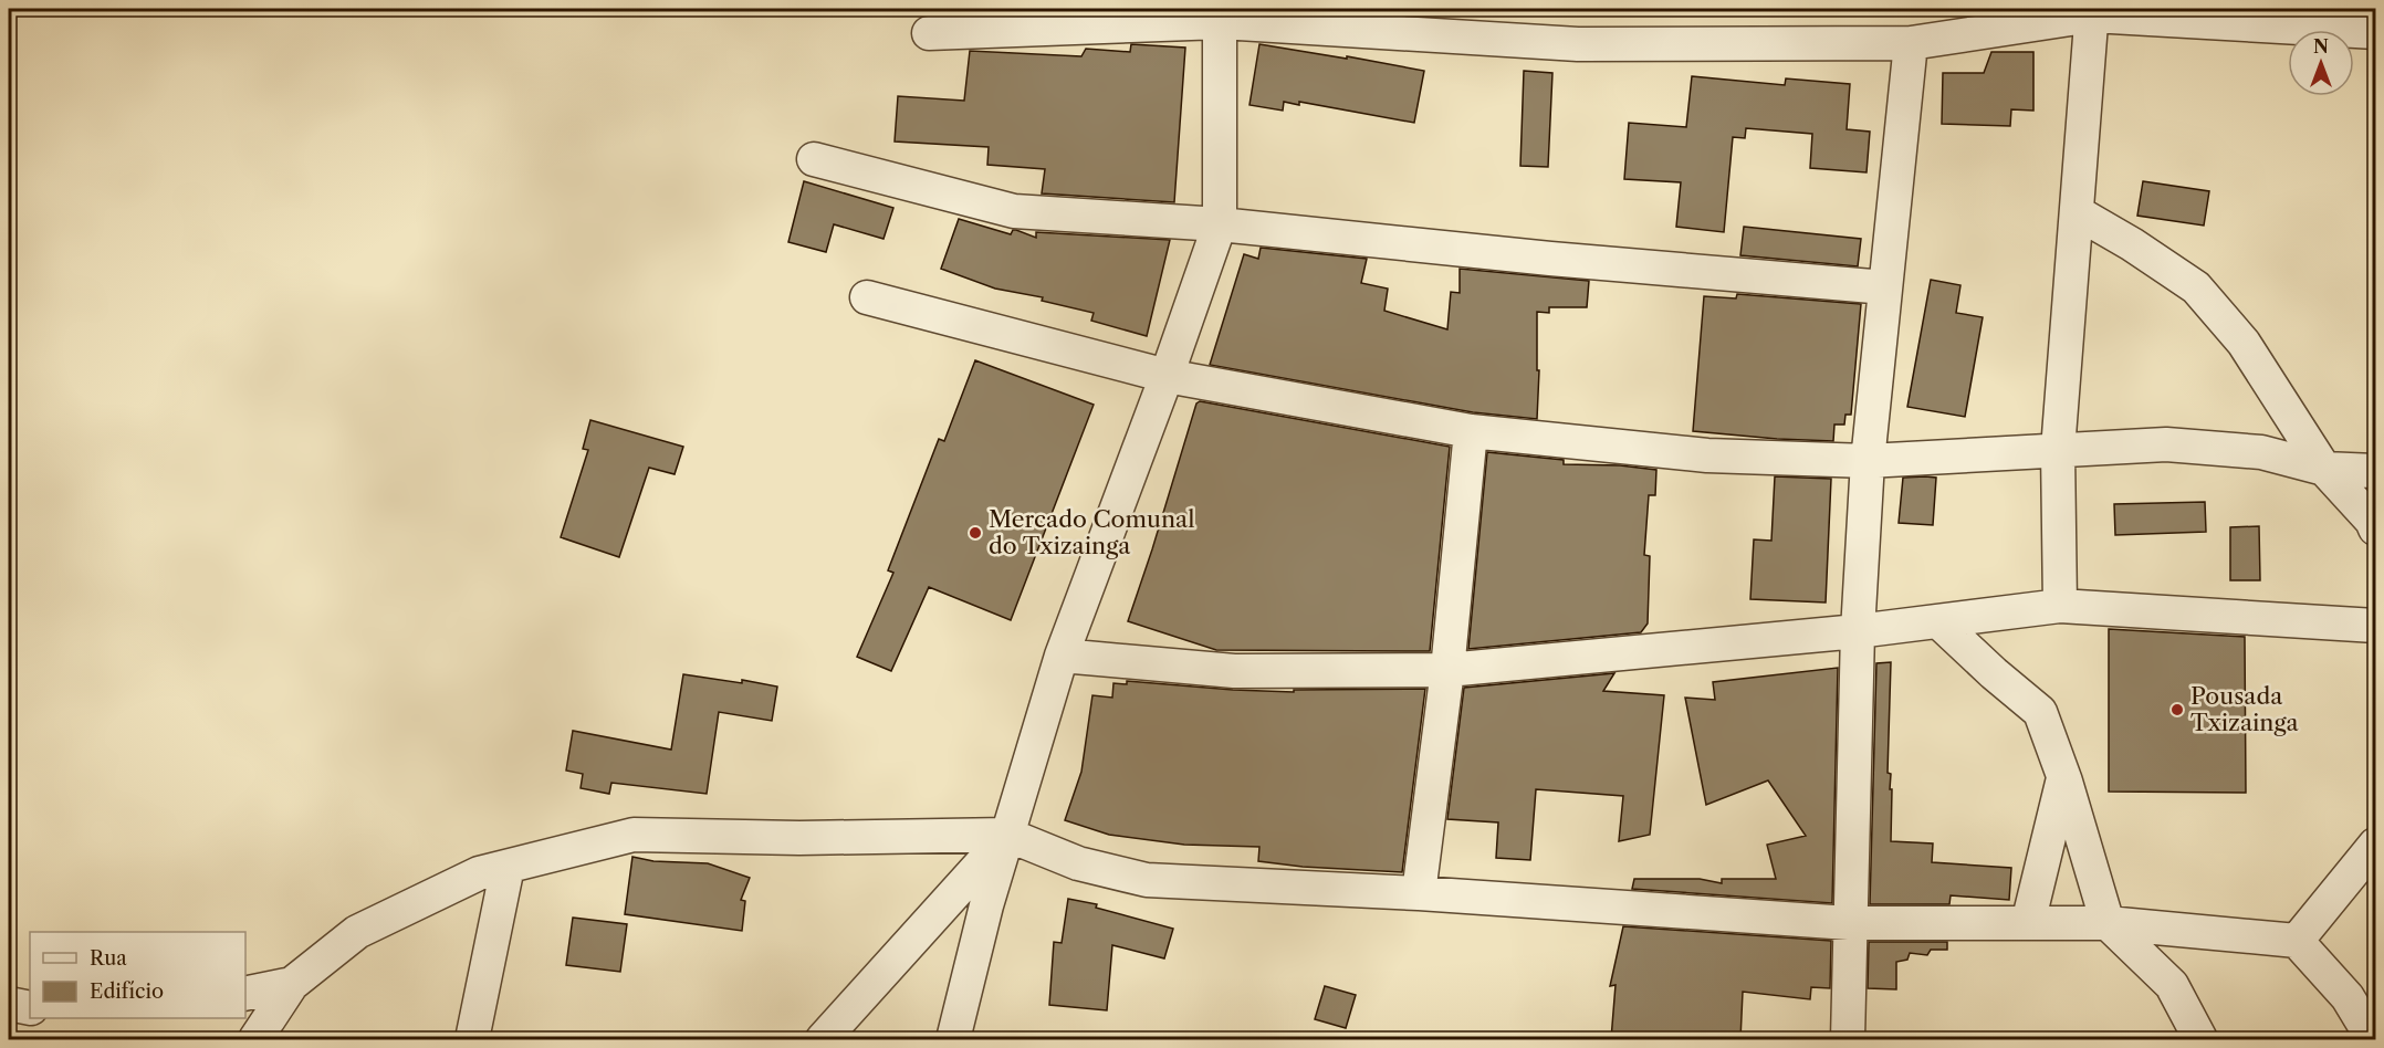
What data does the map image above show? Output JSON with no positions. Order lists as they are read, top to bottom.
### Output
{
  "places": ["Mercado Comunal do Txizainga", "Pousada Txizainga"],
  "legend": ["Rua", "Edifício"],
  "north": "top"
}
